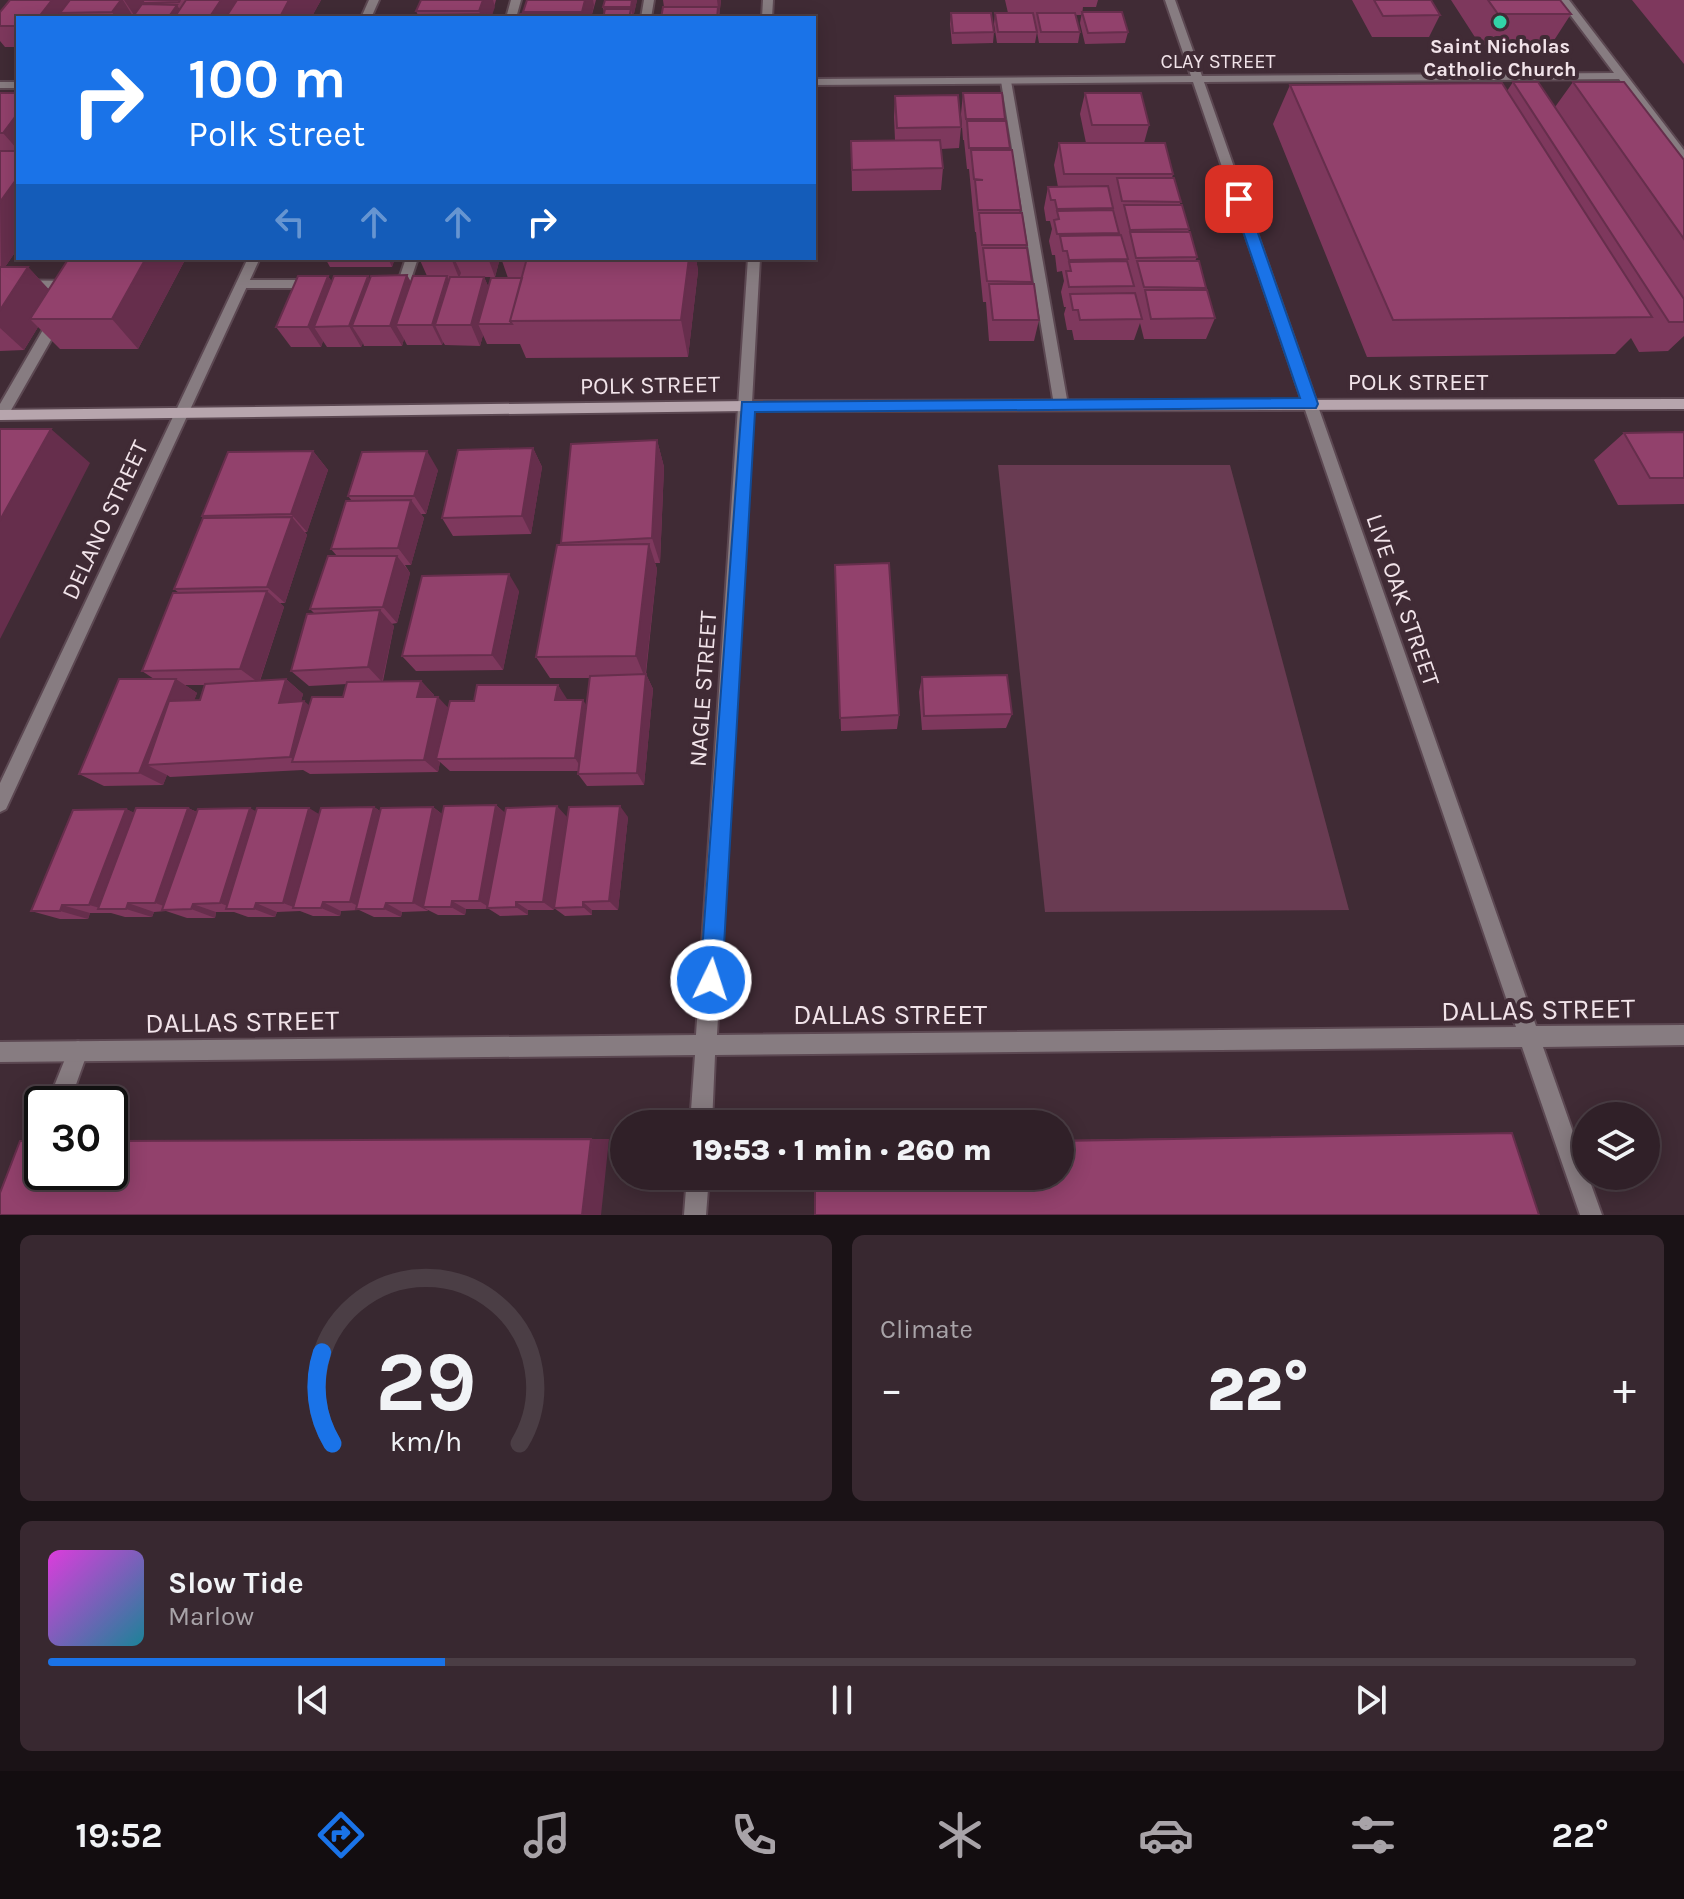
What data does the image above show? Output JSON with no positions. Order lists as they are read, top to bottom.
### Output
{
  "streets": {
    "main road": ["POLK STREET"],
    "street": [
      "CLAY STREET",
      "DELANO STREET",
      "LIVE OAK STREET",
      "NAGLE STREET",
      "DALLAS STREET"
    ]
  },
  "crossings": [
    ["CLAY STREET", "LIVE OAK STREET"],
    ["POLK STREET", "DELANO STREET"],
    ["POLK STREET", "LIVE OAK STREET"],
    ["POLK STREET", "NAGLE STREET"],
    ["LIVE OAK STREET", "DALLAS STREET"],
    ["NAGLE STREET", "DALLAS STREET"]
  ],
  "places": ["Saint Nicholas Catholic Church"],
  "page": {
    "turn": ["100 m", "Polk Street"],
    "limit": "30",
    "trip": "19:53 · 1 min · 260 m",
    "tile": "Climate",
    "heat": ["−", "22°", "+"],
    "song": ["Slow Tide", "Marlow"],
    "tabs": ["19:52", "22°"],
    "gauge": ["29", "km/h"]
  }
}
